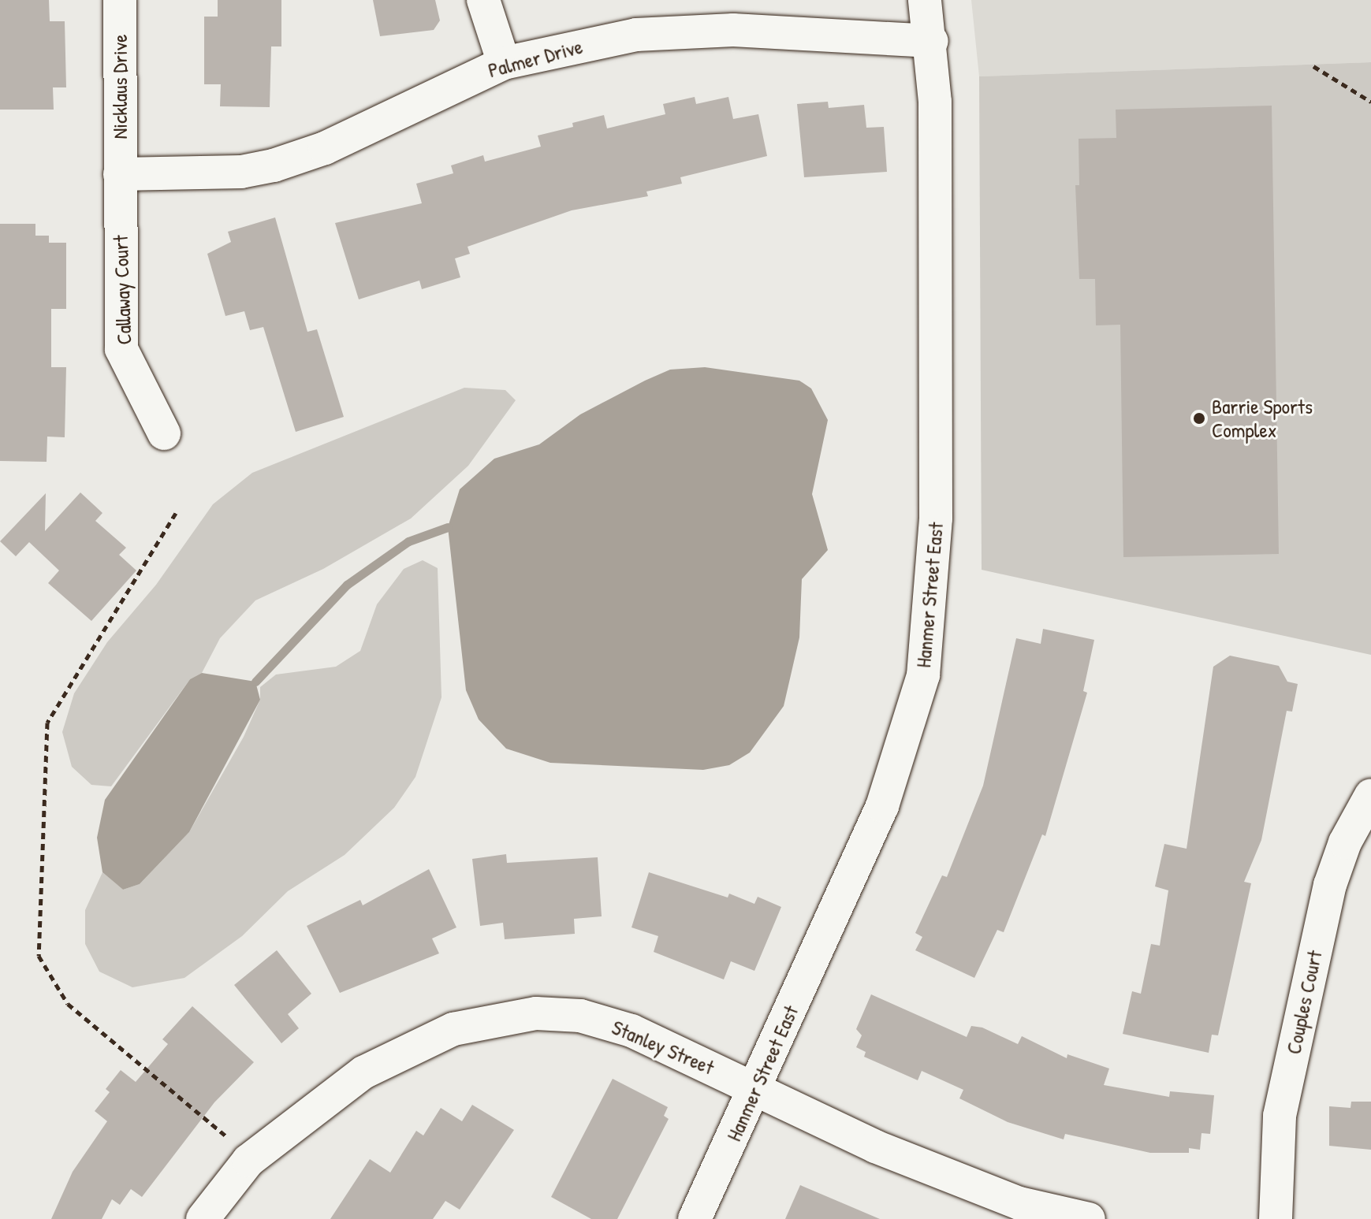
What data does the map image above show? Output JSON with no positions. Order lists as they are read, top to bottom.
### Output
{
  "streets": {
    "street": [
      "Palmer Drive",
      "Nicklaus Drive",
      "Callaway Court",
      "Hanmer Street East",
      "Couples Court",
      "Stanley Street"
    ]
  },
  "crossings": [
    ["Palmer Drive", "Nicklaus Drive"],
    ["Palmer Drive", "Callaway Court"],
    ["Palmer Drive", "Hanmer Street East"],
    ["Nicklaus Drive", "Callaway Court"],
    ["Hanmer Street East", "Stanley Street"]
  ],
  "places": ["Barrie Sports Complex"]
}
